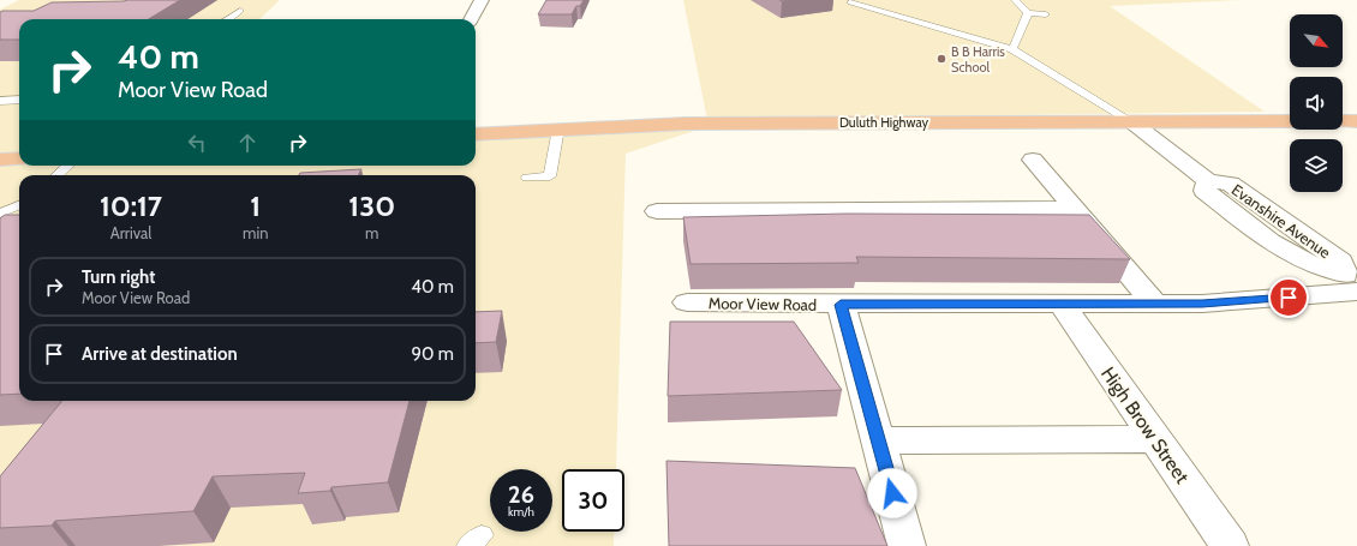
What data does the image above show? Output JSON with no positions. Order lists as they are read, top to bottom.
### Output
{
  "streets": {
    "main road": ["Duluth Highway"],
    "street": ["Evanshire Avenue", "Moor View Road", "High Brow Street"]
  },
  "crossings": [
    ["Duluth Highway", "Evanshire Avenue"],
    ["Evanshire Avenue", "Moor View Road"],
    ["Moor View Road", "High Brow Street"]
  ],
  "places": ["B B Harris School"],
  "north": "bottom right",
  "page": {
    "turn": ["40 m", "Moor View Road"],
    "eta": [
      "10:17",
      "Arrival",
      "1",
      "min",
      "130",
      "m"
    ],
    "list": [
      {
        "name": "Turn right",
        "note": "Moor View Road",
        "value": "40 m"
      },
      {
        "name": "Arrive at destination",
        "value": "90 m"
      }
    ],
    "speed": "26 km/h",
    "limit": "30"
  }
}
